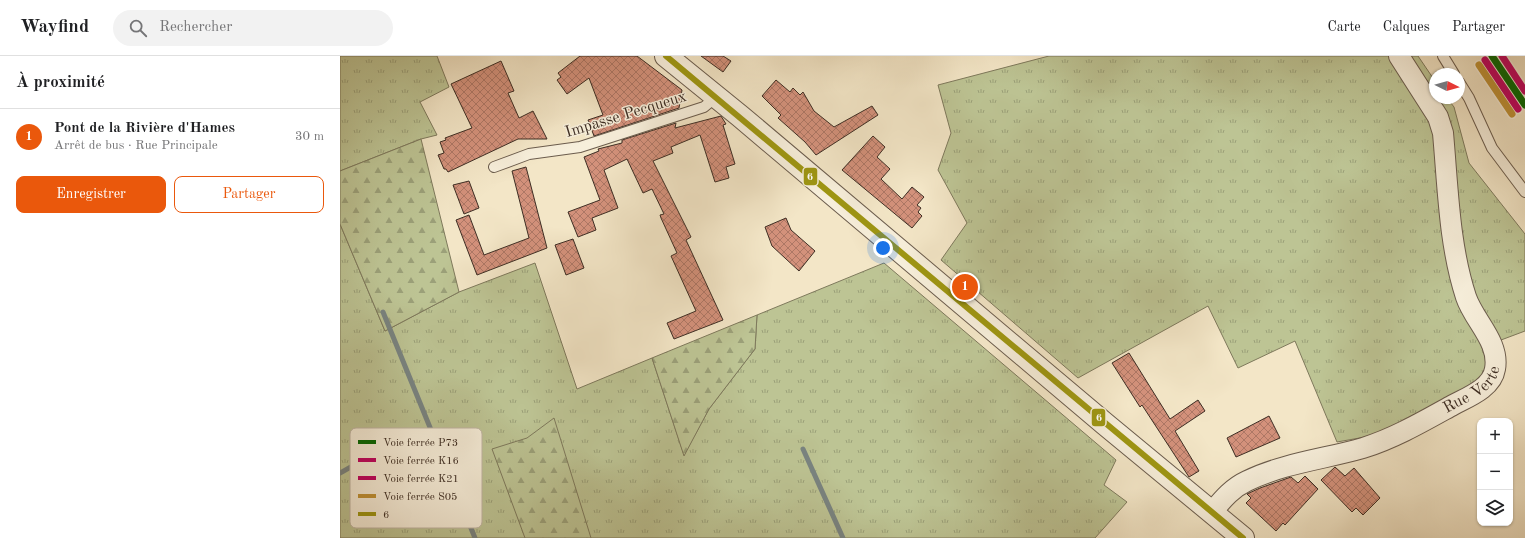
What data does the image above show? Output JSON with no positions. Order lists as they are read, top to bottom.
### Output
{
  "streets": {
    "street": ["Rue Verte"],
    "lane": ["Impasse Pecqueux"]
  },
  "lines": [
    "rail line P73",
    "rail line K21",
    "transit line 6",
    "rail line K16",
    "rail line S05"
  ],
  "legend": [
    "Voie ferrée P73",
    "Voie ferrée K16",
    "Voie ferrée K21",
    "Voie ferrée S05",
    "6"
  ],
  "north": "right",
  "page": {
    "header": "Wayfind",
    "search": "Rechercher",
    "nav": ["Carte", "Calques", "Partager"],
    "heading": "À proximité",
    "list": [
      {
        "mark": "1",
        "name": "Pont de la Rivière d'Hames",
        "note": "Arrêt de bus · Rue Principale",
        "value": "30 m"
      }
    ],
    "buttons": ["Enregistrer", "Partager"],
    "pins": "1",
    "map_buttons": ["+", "−"]
  }
}
